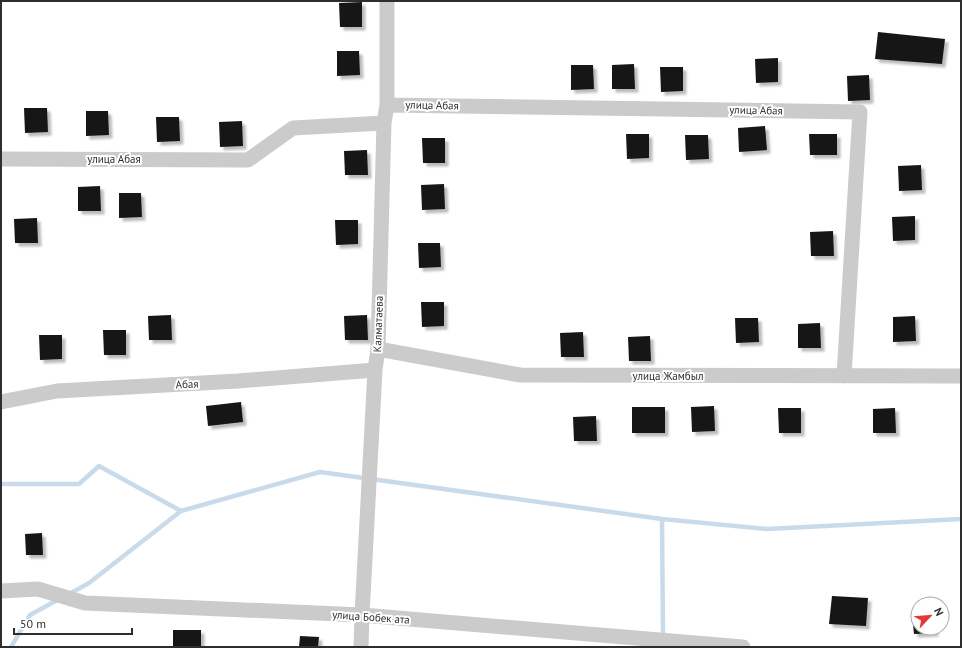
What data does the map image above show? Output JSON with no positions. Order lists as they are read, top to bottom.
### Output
{
  "streets": {
    "street": [
      "улица Абая",
      "Калматаева",
      "улица Жамбыл",
      "Абая",
      "улица Бобек ата"
    ]
  },
  "crossings": [
    ["улица Абая", "Калматаева"],
    ["улица Абая", "улица Жамбыл"],
    ["Калматаева", "улица Жамбыл"],
    ["Калматаева", "Абая"],
    ["Калматаева", "улица Бобек ата"]
  ],
  "scale_bar": "50 m",
  "north": "top right"
}
